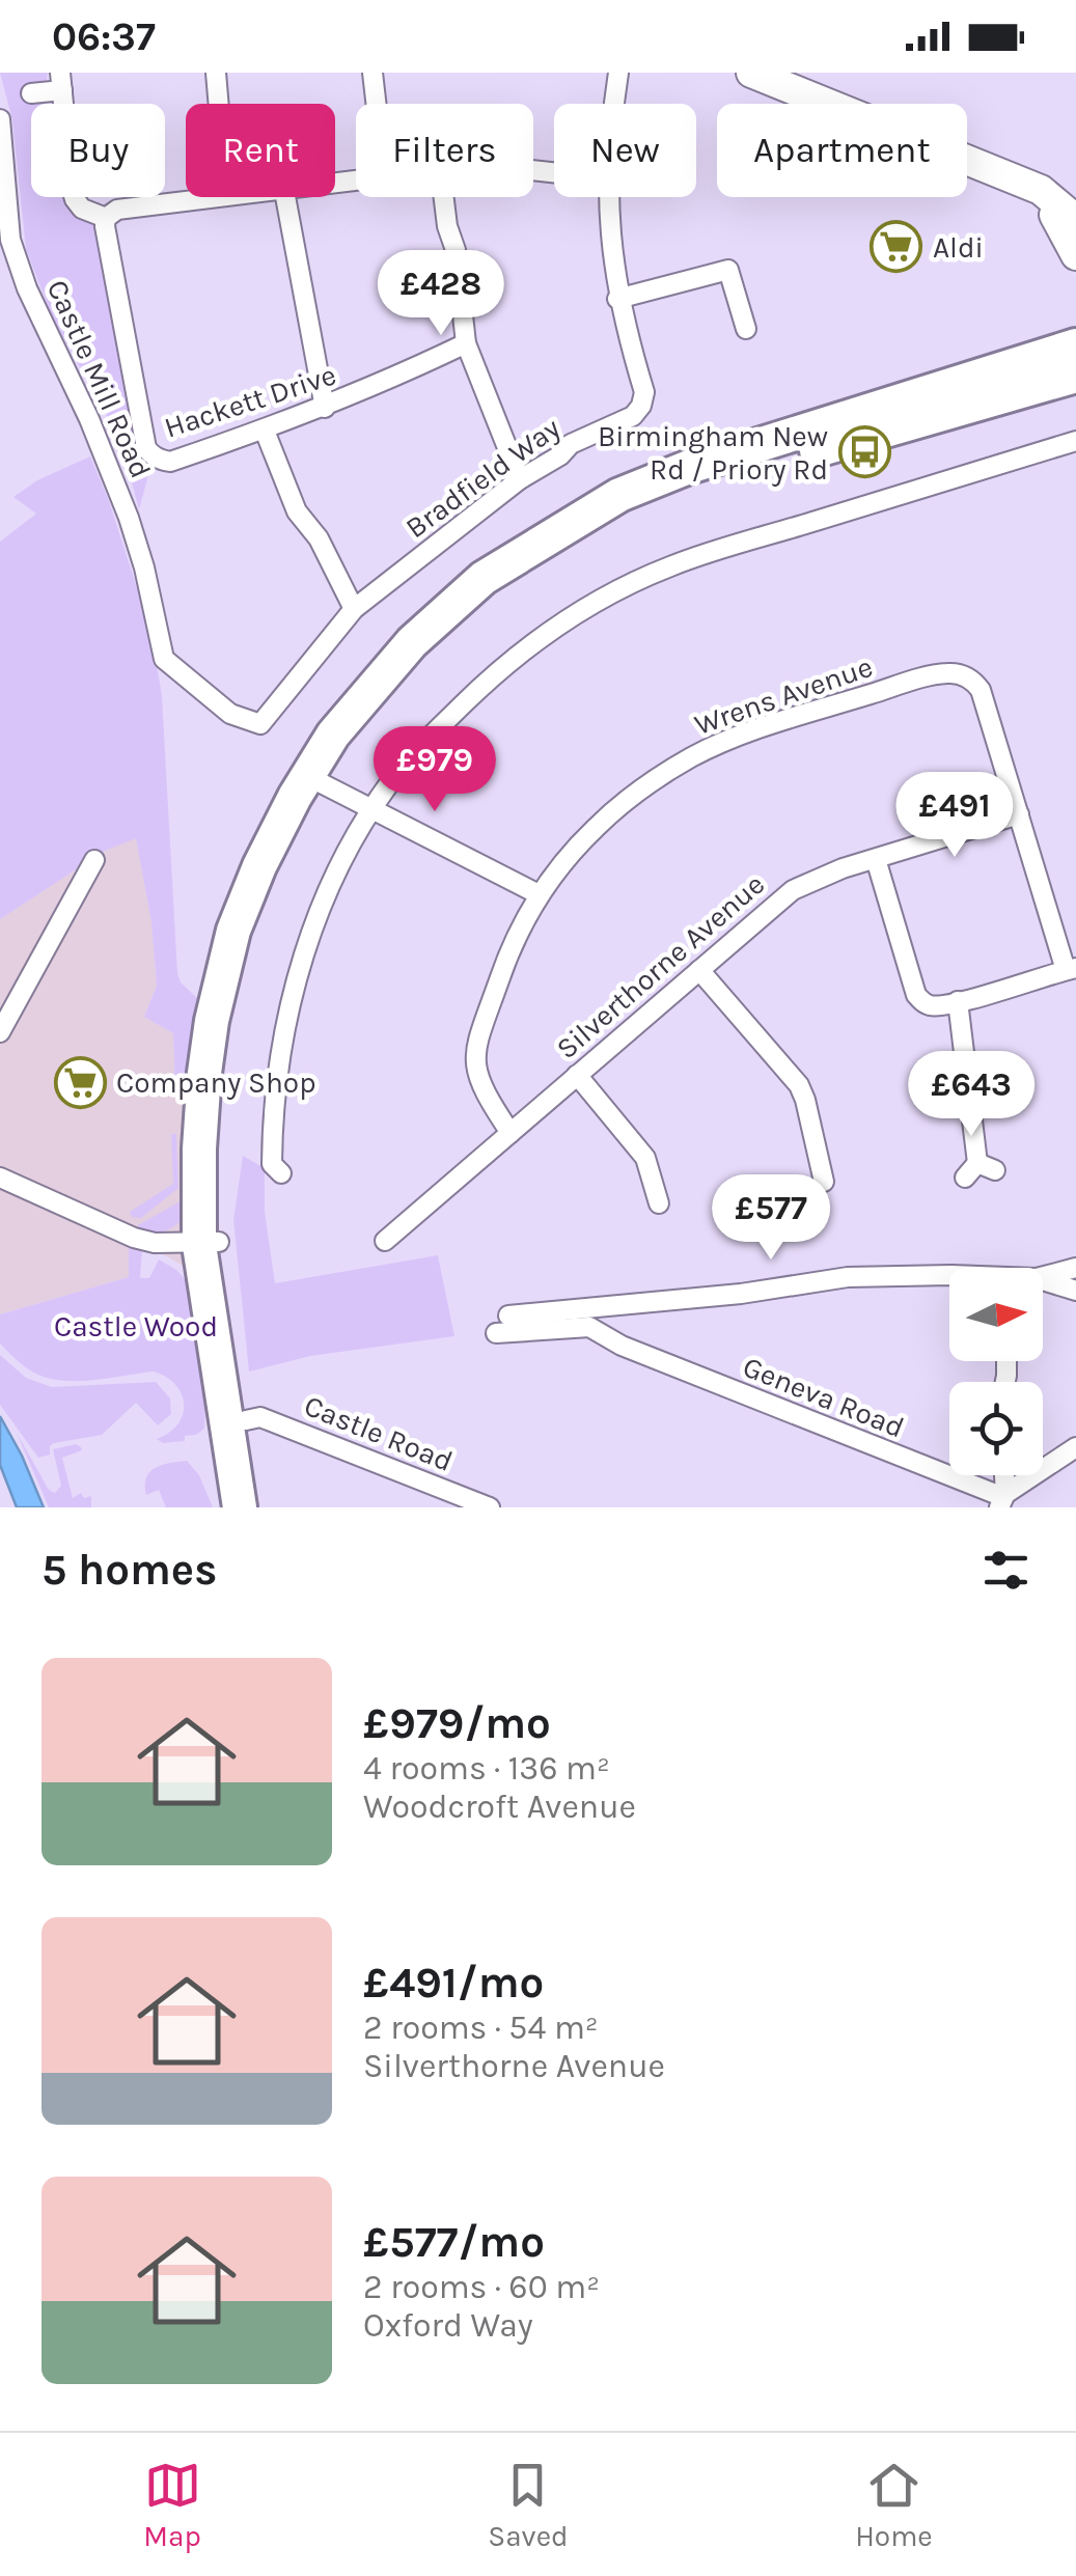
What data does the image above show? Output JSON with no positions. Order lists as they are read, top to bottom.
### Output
{
  "streets": {
    "street": [
      "Castle Mill Road",
      "Hackett Drive",
      "Bradfield Way",
      "Wrens Avenue",
      "Silverthorne Avenue",
      "Geneva Road",
      "Castle Road"
    ]
  },
  "crossings": [
    ["Castle Mill Road", "Bradfield Way"],
    ["Wrens Avenue", "Silverthorne Avenue"]
  ],
  "parks": ["Castle Wood"],
  "places": {
    "supermarket": ["Aldi", "Company Shop"],
    "bus stop": ["Birmingham New Rd / Priory Rd"]
  },
  "north": "right",
  "page": {
    "status": "06:37",
    "chip": [
      "Buy",
      "Rent",
      "Filters",
      "New",
      "Apartment"
    ],
    "price": [
      "£428",
      "£979",
      "£491",
      "£643",
      "£577"
    ],
    "heading": "5 homes",
    "list": [
      {
        "name": "£979/mo",
        "note": "4 rooms · 136 m² · Woodcroft Avenue"
      },
      {
        "name": "£491/mo",
        "note": "2 rooms · 54 m² · Silverthorne Avenue"
      },
      {
        "name": "£577/mo",
        "note": "2 rooms · 60 m² · Oxford Way"
      }
    ],
    "tabs": ["Map", "Saved", "Home"]
  }
}
